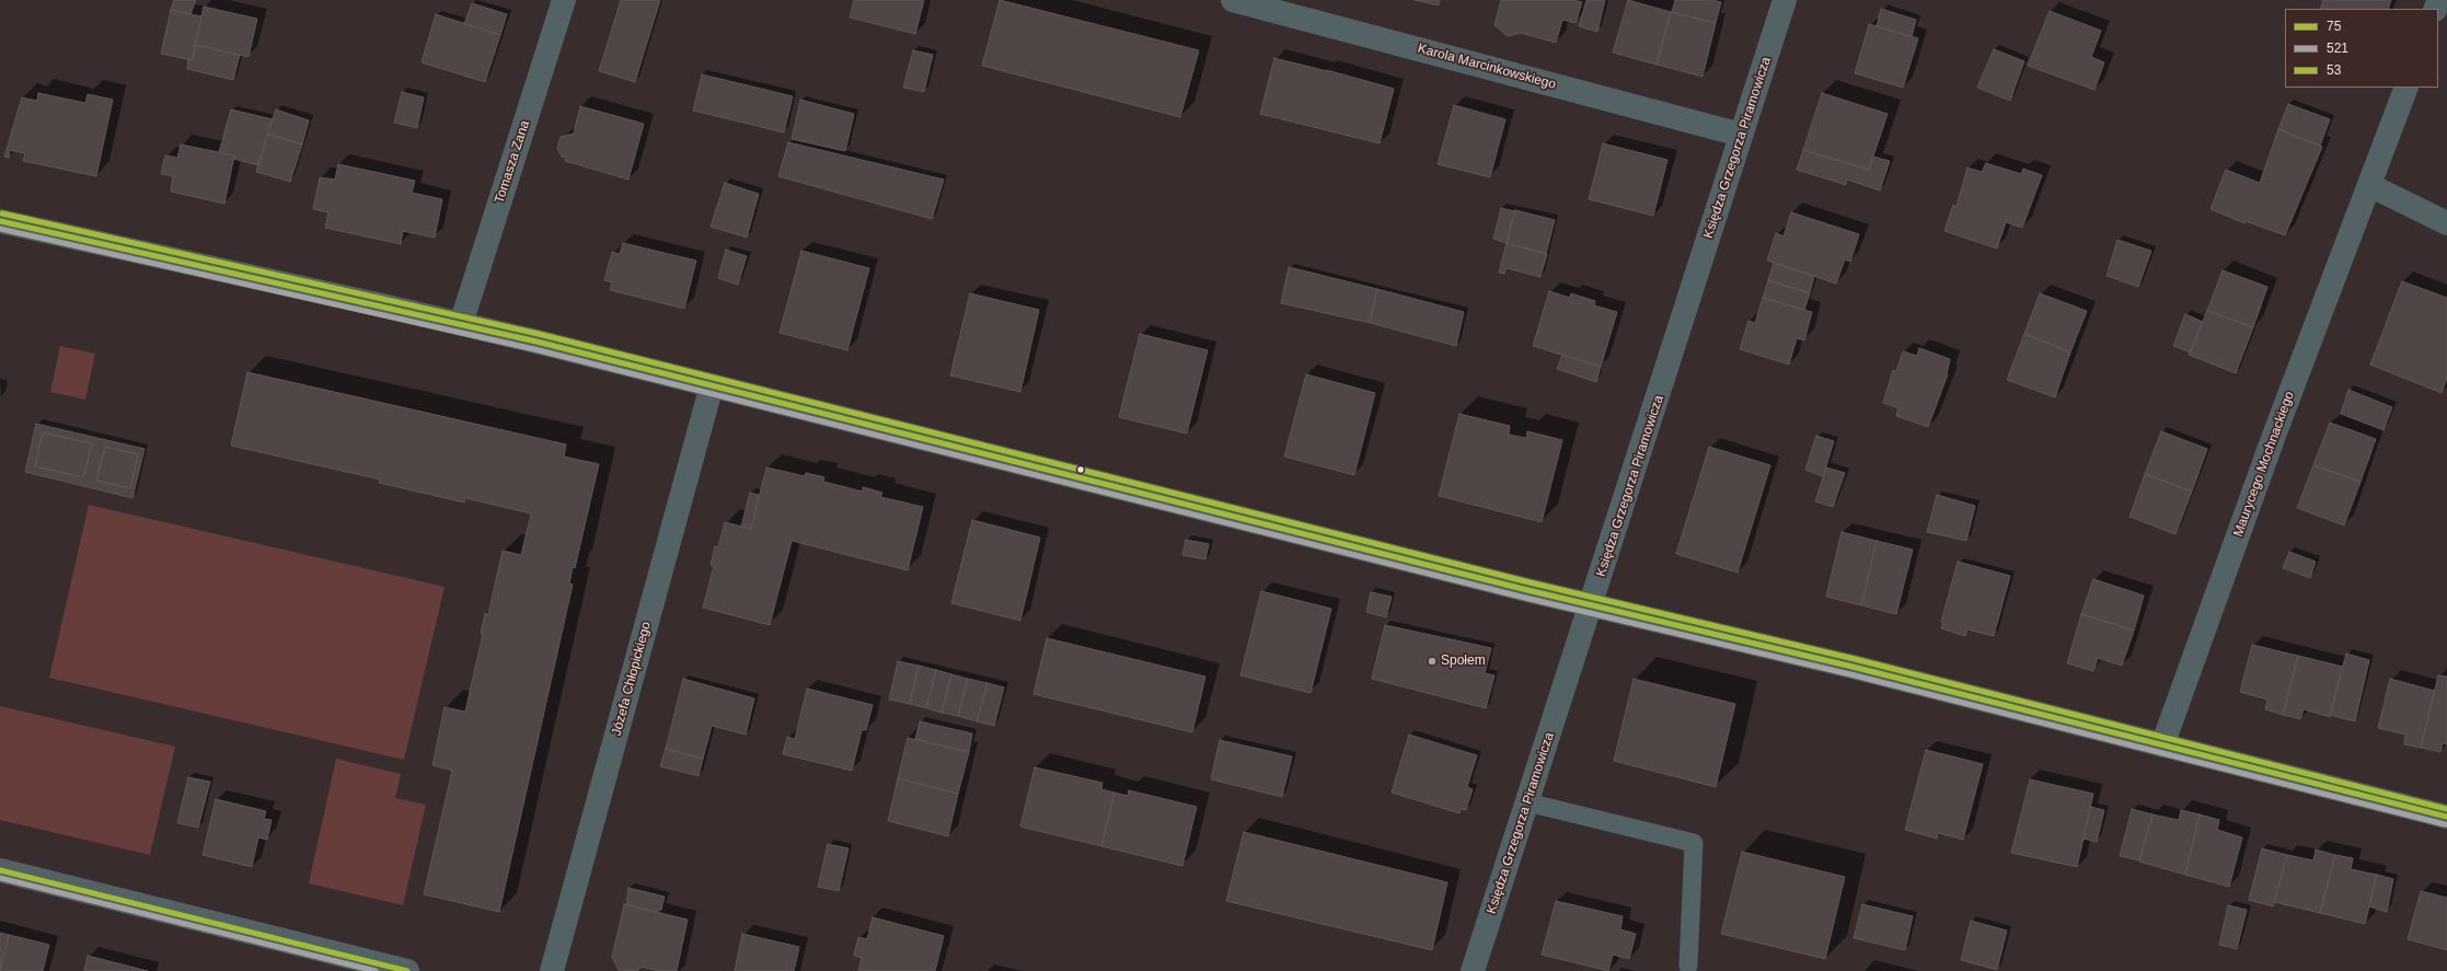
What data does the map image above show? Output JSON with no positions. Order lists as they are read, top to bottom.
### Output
{
  "streets": {
    "street": [
      "Karola Marcinkowskiego",
      "Księdza Grzegorza Piramowicza",
      "Tomasza Zana",
      "Maurycego Mochnackiego",
      "Józefa Chłopickiego"
    ]
  },
  "crossings": [
    ["Karola Marcinkowskiego", "Księdza Grzegorza Piramowicza"]
  ],
  "places": ["Społem"],
  "lines": ["transit line 53", "transit line 75", "transit line 521"],
  "legend": ["75", "521", "53"]
}
